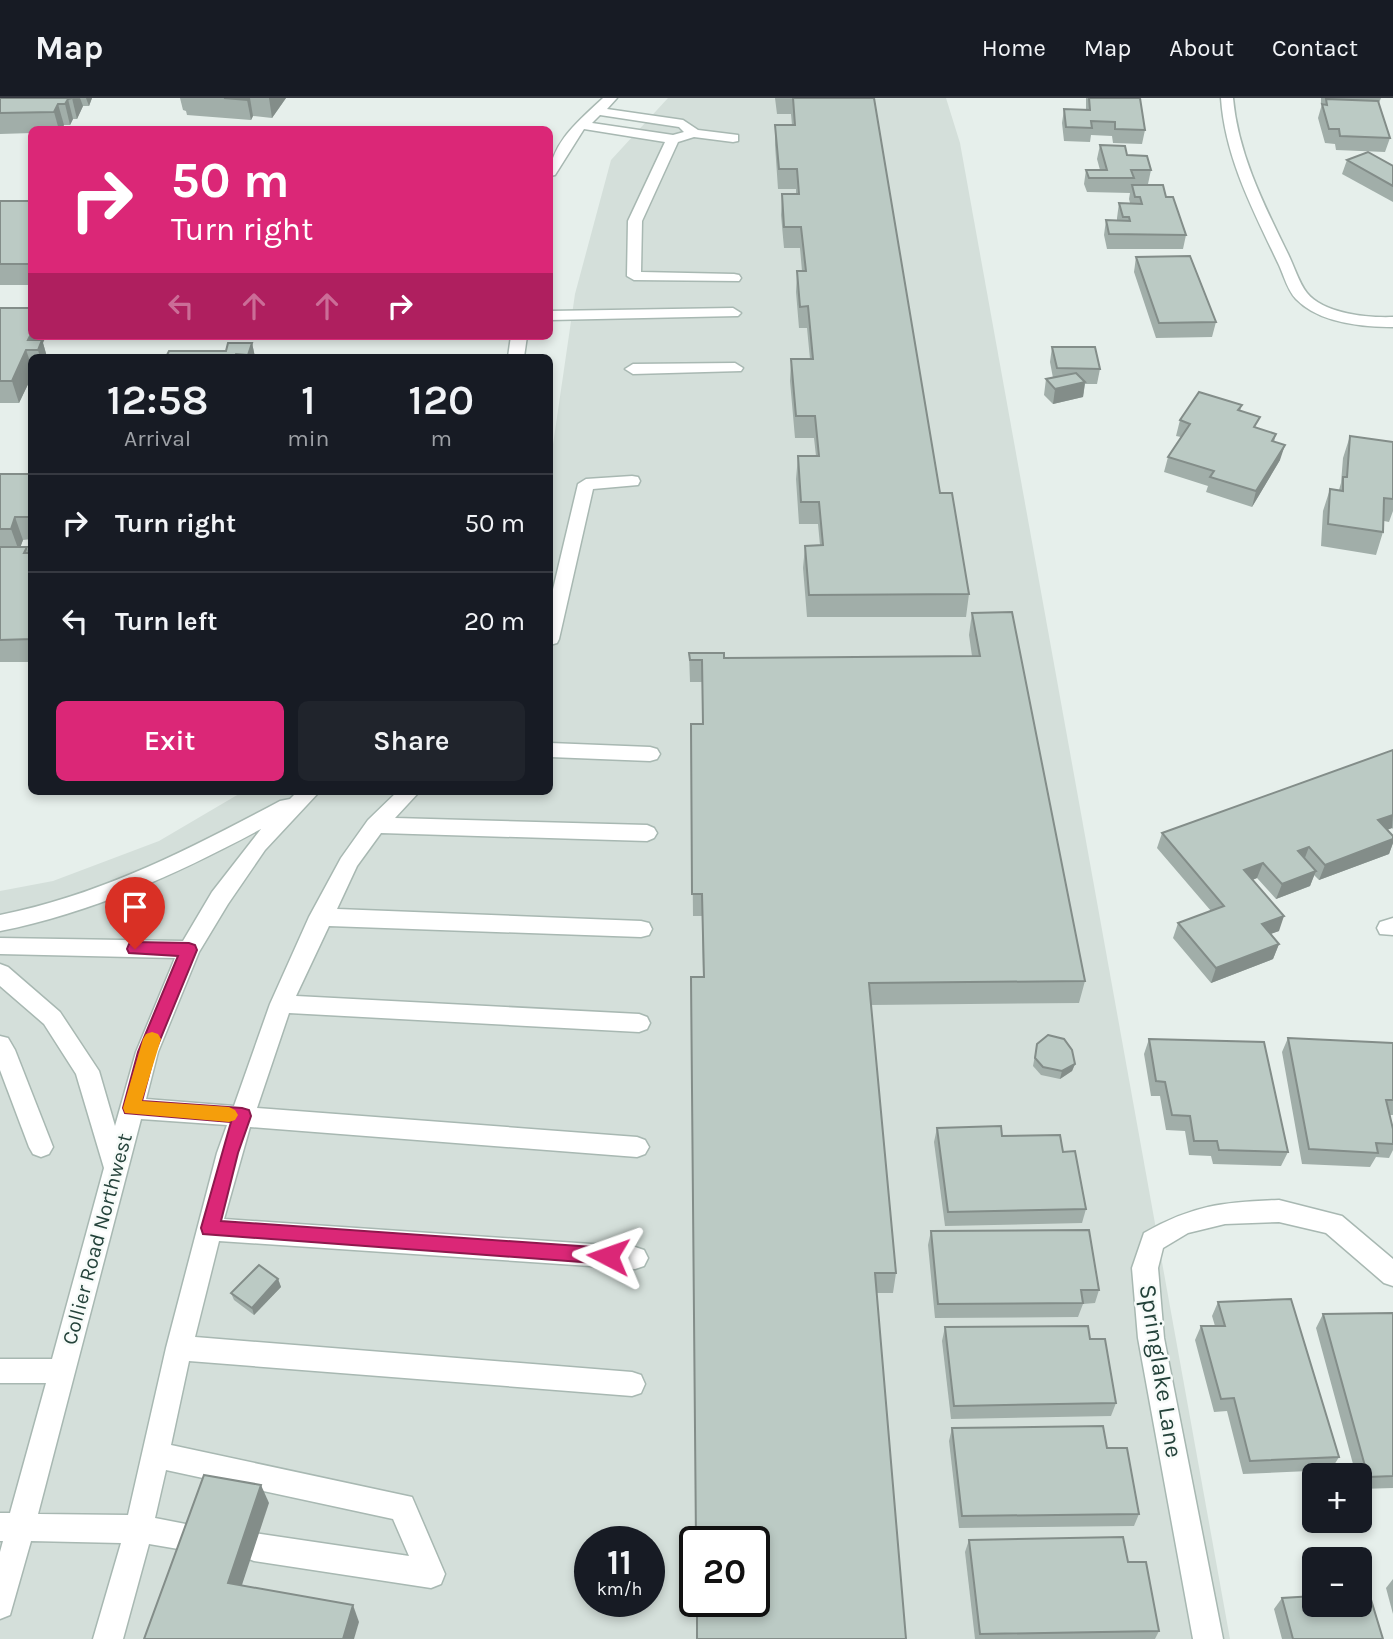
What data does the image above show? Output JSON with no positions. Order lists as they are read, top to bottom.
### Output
{
  "streets": {
    "street": ["Collier Road Northwest", "Springlake Lane"]
  },
  "page": {
    "header": "Map",
    "nav": [
      "Home",
      "Map",
      "About",
      "Contact"
    ],
    "turn": ["50 m", "Turn right"],
    "eta": [
      "12:58",
      "Arrival",
      "1",
      "min",
      "120",
      "m"
    ],
    "list": [
      {
        "name": "Turn right",
        "value": "50 m"
      },
      {
        "name": "Turn left",
        "value": "20 m"
      }
    ],
    "buttons": ["Exit", "Share"],
    "map_buttons": ["+", "−"],
    "speed": "11 km/h",
    "limit": "20"
  }
}
